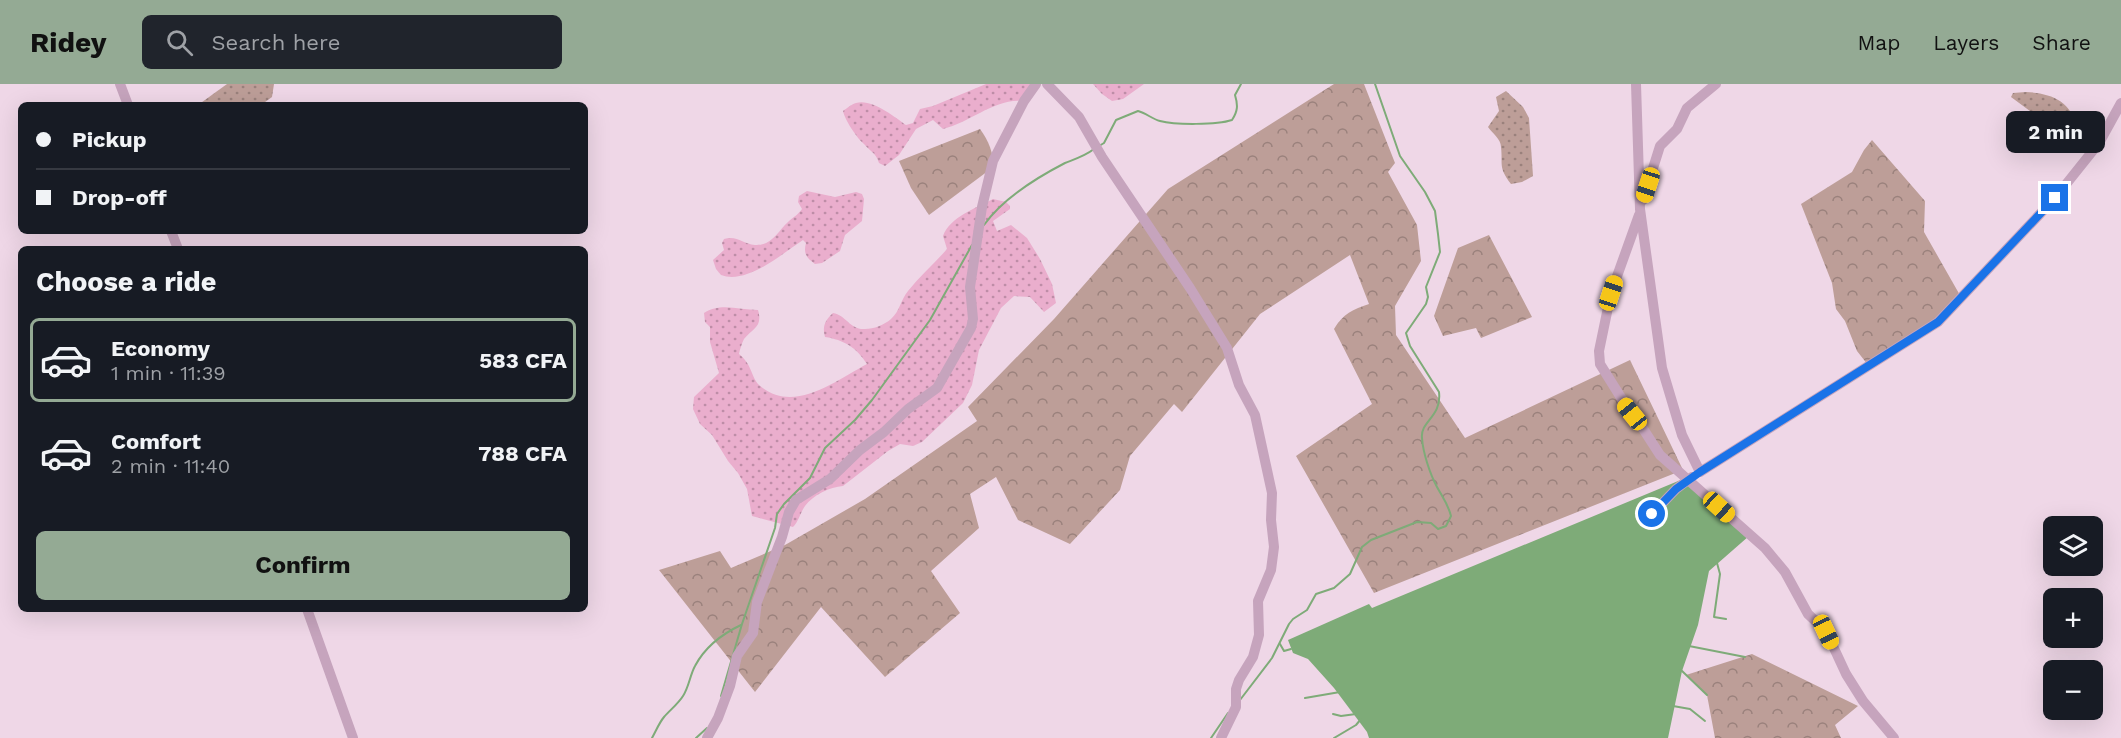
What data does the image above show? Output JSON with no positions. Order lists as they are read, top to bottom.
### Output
{
  "page": {
    "header": "Ridey",
    "search": "Search here",
    "nav": ["Map", "Layers", "Share"],
    "banner": ["Pickup", "Drop-off"],
    "bubble": "2 min",
    "heading": "Choose a ride",
    "list": [
      {
        "name": "Economy",
        "note": "1 min · 11:39",
        "value": "583 CFA"
      },
      {
        "name": "Comfort",
        "note": "2 min · 11:40",
        "value": "788 CFA"
      }
    ],
    "map_buttons": ["+", "−"],
    "buttons": "Confirm"
  }
}
